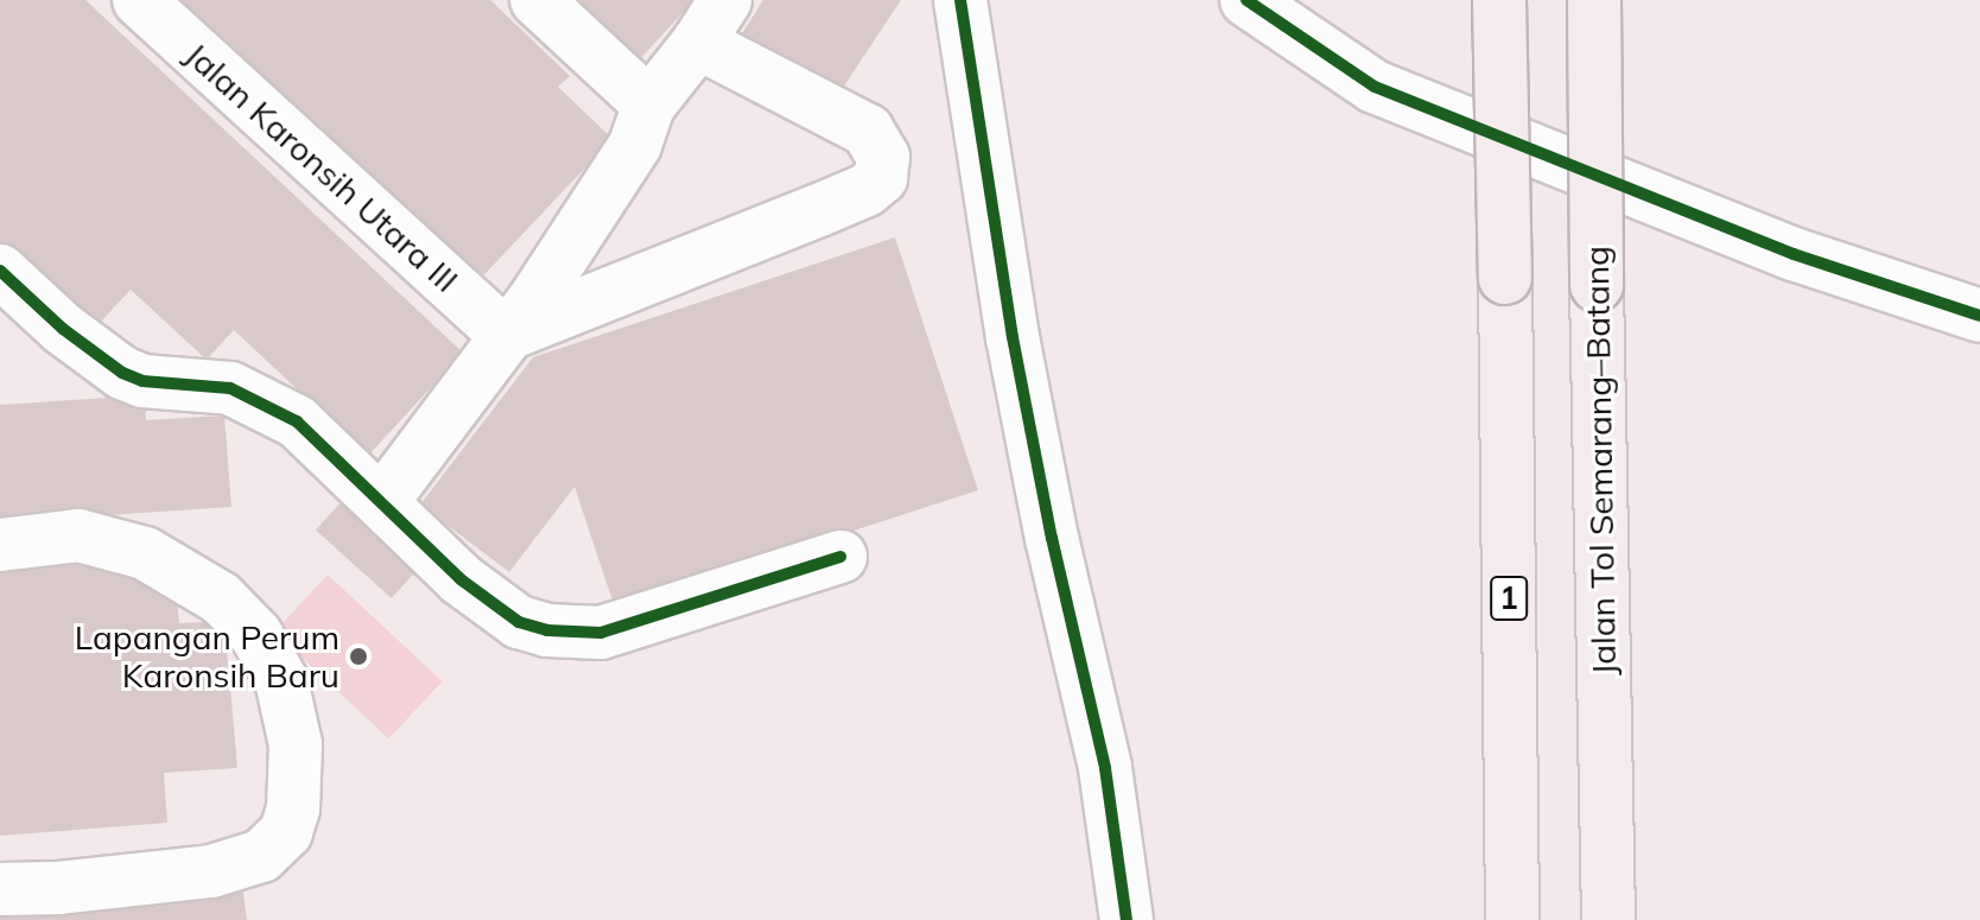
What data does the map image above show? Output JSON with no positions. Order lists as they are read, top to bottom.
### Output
{
  "streets": {
    "highway": ["Jalan Tol Semarang–Batang", "1"],
    "street": ["Jalan Karonsih Utara III"]
  },
  "places": ["Lapangan Perum Karonsih Baru"]
}
